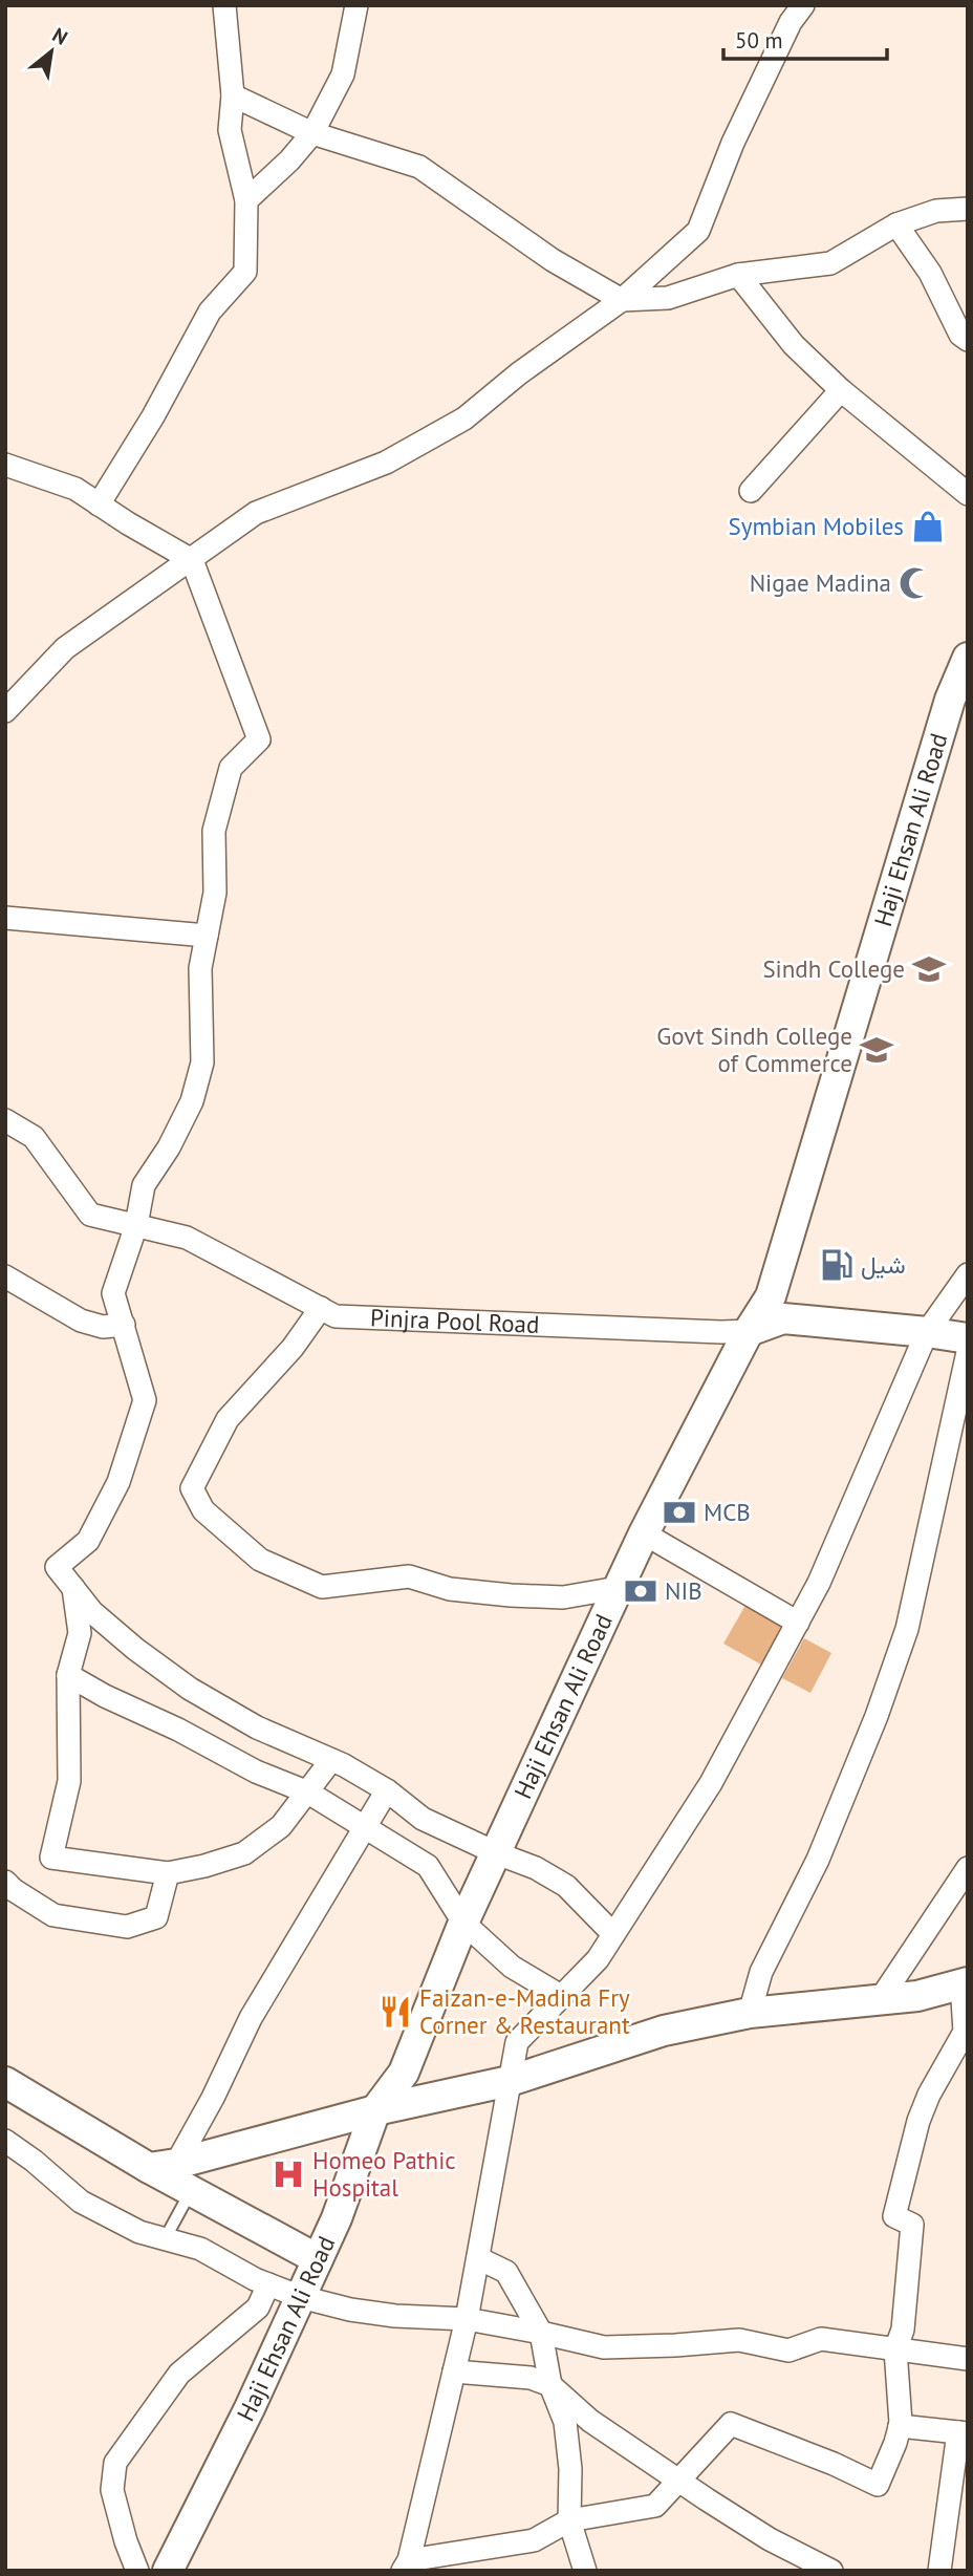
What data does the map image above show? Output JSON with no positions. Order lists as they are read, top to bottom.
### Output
{
  "streets": {
    "street": ["Haji Ehsan Ali Road", "Pinjra Pool Road"]
  },
  "crossings": [
    ["Haji Ehsan Ali Road", "Pinjra Pool Road"]
  ],
  "places": {
    "shop": ["Symbian Mobiles"],
    "mosque": ["Nigae Madina"],
    "school or university": ["Sindh College", "Govt Sindh College of Commerce"],
    "fuel station": ["شیل"],
    "bank": ["MCB", "NIB"],
    "restaurant": ["Faizan-e-Madina Fry Corner & Restaurant"],
    "hospital": ["Homeo Pathic Hospital"]
  },
  "scale_bar": "50 m",
  "north": "top right"
}
